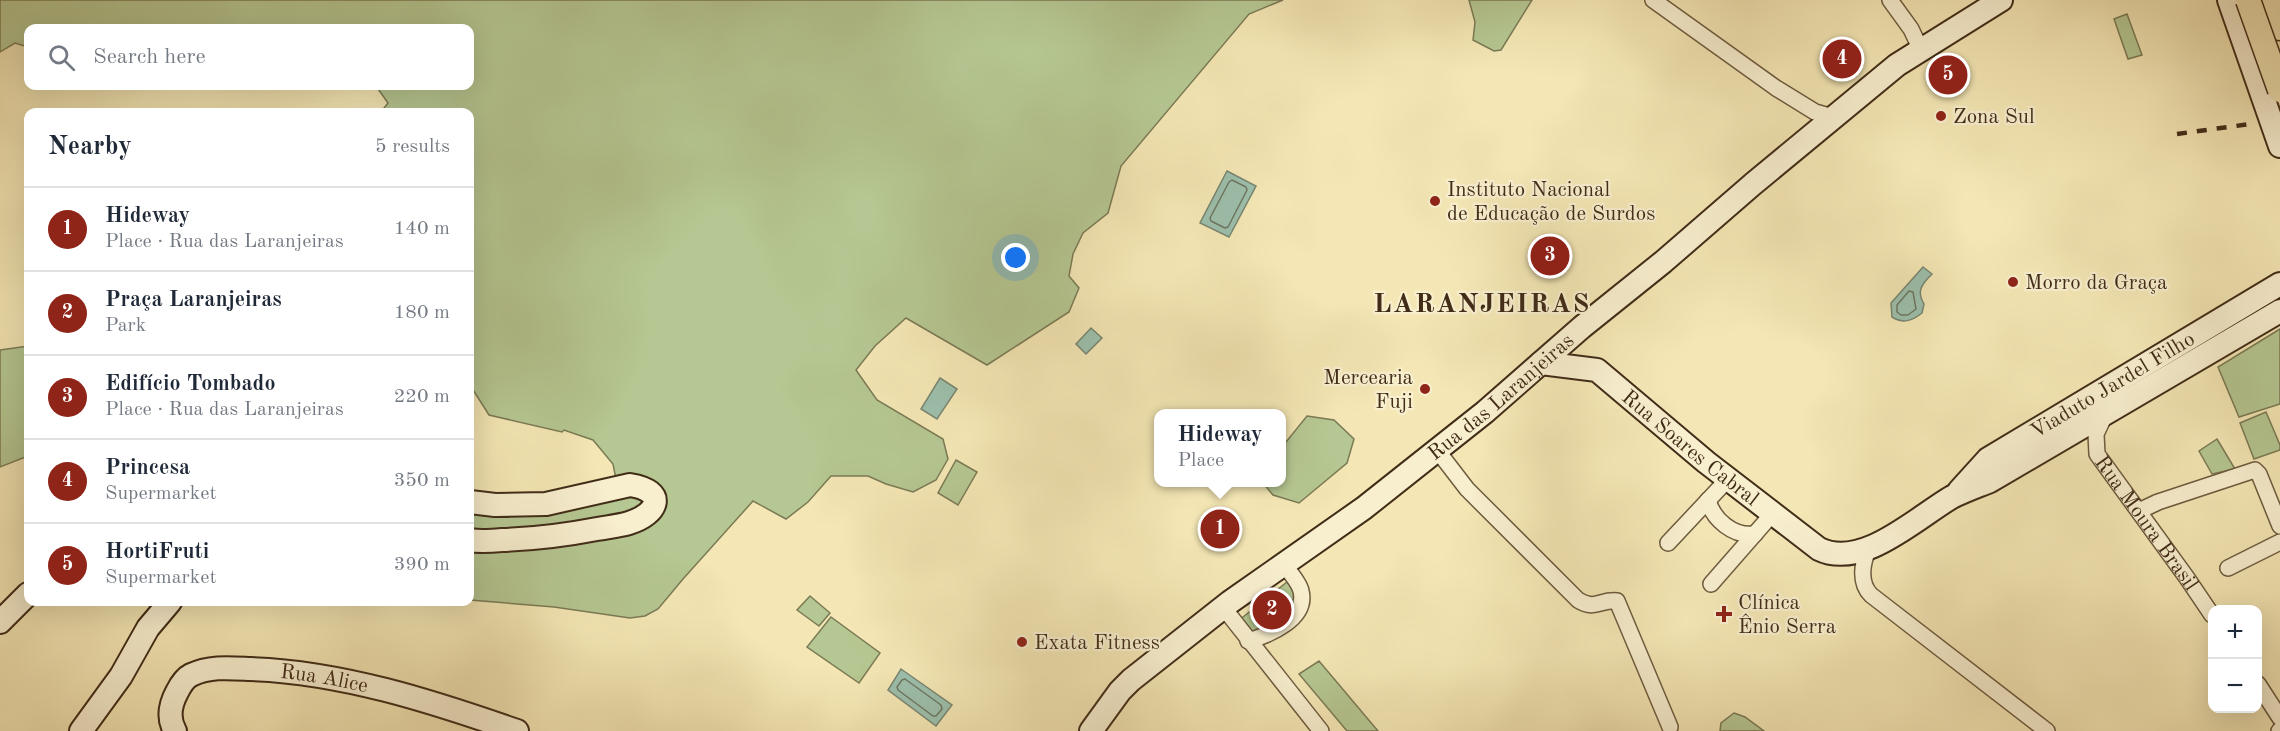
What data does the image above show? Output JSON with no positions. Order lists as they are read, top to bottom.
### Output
{
  "streets": {
    "main road": [
      "Viaduto Jardel Filho",
      "Rua das Laranjeiras",
      "Rua Soares Cabral",
      "Rua Alice"
    ],
    "street": ["Rua Moura Brasil"]
  },
  "crossings": [
    ["Viaduto Jardel Filho", "Rua Moura Brasil"]
  ],
  "districts": ["LARANJEIRAS"],
  "places": {
    "other": [
      "Zona Sul",
      "Instituto Nacional de Educação de Surdos",
      "Morro da Graça",
      "Mercearia Fuji",
      "Exata Fitness"
    ],
    "health": ["Clínica Ênio Serra"]
  },
  "page": {
    "search": "Search here",
    "pins": [
      "4",
      "5",
      "3",
      "1",
      "2"
    ],
    "heading": ["Nearby", "5 results"],
    "list": [
      {
        "mark": "1",
        "name": "Hideway",
        "note": "Place · Rua das Laranjeiras",
        "value": "140 m"
      },
      {
        "mark": "2",
        "name": "Praça Laranjeiras",
        "note": "Park",
        "value": "180 m"
      },
      {
        "mark": "3",
        "name": "Edifício Tombado",
        "note": "Place · Rua das Laranjeiras",
        "value": "220 m"
      },
      {
        "mark": "4",
        "name": "Princesa",
        "note": "Supermarket",
        "value": "350 m"
      },
      {
        "mark": "5",
        "name": "HortiFruti",
        "note": "Supermarket",
        "value": "390 m"
      }
    ],
    "popup": ["Hideway", "Place"],
    "map_buttons": ["+", "−"]
  }
}
